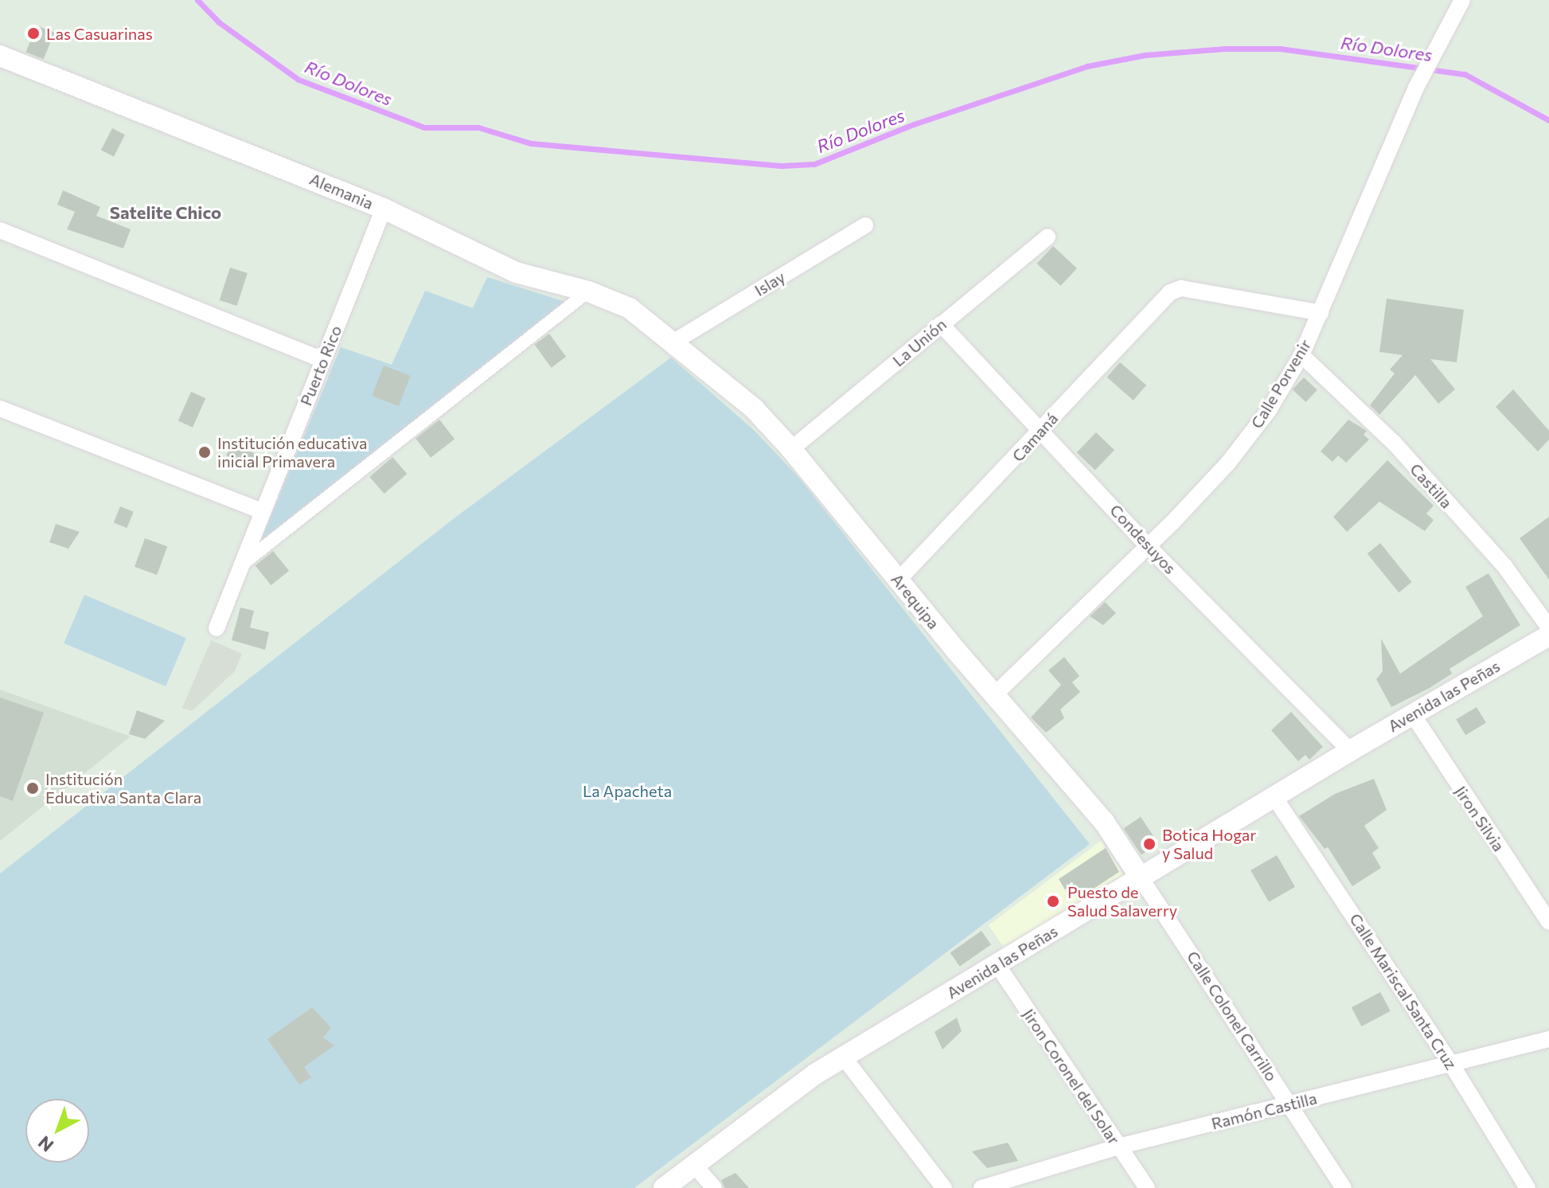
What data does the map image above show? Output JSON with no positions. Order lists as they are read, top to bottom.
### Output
{
  "streets": {
    "street": [
      "Alemania",
      "Islay",
      "La Unión",
      "Puerto Rico",
      "Calle Porvenir",
      "Camaná",
      "Castilla",
      "Condesuyos",
      "Arequipa",
      "Avenida las Peñas",
      "Jiron Silvia",
      "Calle Mariscal Santa Cruz",
      "Calle Colonel Carrillo",
      "Jiron Coronel del Solar",
      "Ramón Castilla"
    ]
  },
  "crossings": [
    ["Alemania", "Islay"],
    ["Alemania", "Puerto Rico"],
    ["Alemania", "Arequipa"],
    ["Islay", "Arequipa"],
    ["La Unión", "Condesuyos"],
    ["La Unión", "Arequipa"],
    ["Calle Porvenir", "Camaná"],
    ["Calle Porvenir", "Castilla"],
    ["Calle Porvenir", "Condesuyos"],
    ["Calle Porvenir", "Arequipa"],
    ["Camaná", "Condesuyos"],
    ["Camaná", "Arequipa"],
    ["Condesuyos", "Avenida las Peñas"],
    ["Arequipa", "Avenida las Peñas"],
    ["Arequipa", "Calle Colonel Carrillo"],
    ["Avenida las Peñas", "Jiron Silvia"],
    ["Avenida las Peñas", "Calle Mariscal Santa Cruz"],
    ["Avenida las Peñas", "Calle Colonel Carrillo"],
    ["Avenida las Peñas", "Jiron Coronel del Solar"],
    ["Calle Mariscal Santa Cruz", "Ramón Castilla"],
    ["Calle Colonel Carrillo", "Ramón Castilla"],
    ["Jiron Coronel del Solar", "Ramón Castilla"]
  ],
  "districts": ["Satelite Chico"],
  "water": ["Río Dolores"],
  "parks": ["La Apacheta"],
  "places": [
    "Las Casuarinas",
    "Institución educativa inicial Primavera",
    "Institución Educativa Santa Clara",
    "Botica Hogar y Salud",
    "Puesto de Salud Salaverry"
  ],
  "north": "bottom left"
}
